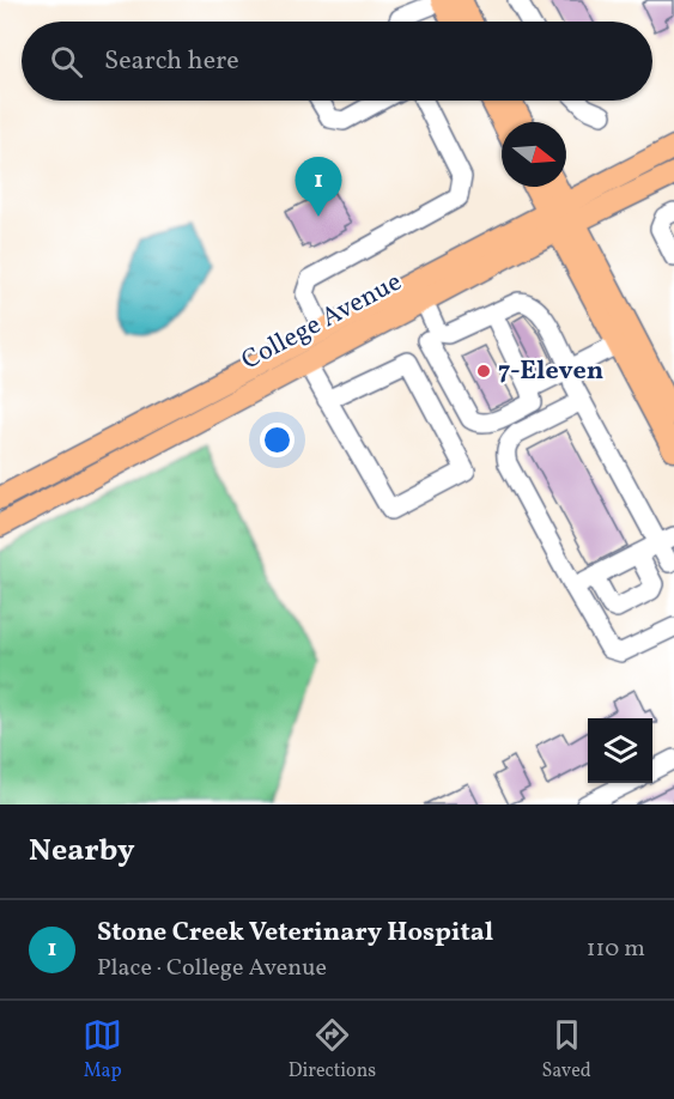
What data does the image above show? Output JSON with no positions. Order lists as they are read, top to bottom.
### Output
{
  "streets": {
    "main road": ["College Avenue"]
  },
  "places": ["7-Eleven"],
  "north": "right",
  "page": {
    "search": "Search here",
    "pins": "1",
    "heading": "Nearby",
    "list": [
      {
        "mark": "1",
        "name": "Stone Creek Veterinary Hospital",
        "note": "Place · College Avenue",
        "value": "110 m"
      }
    ],
    "nav": ["Map", "Directions", "Saved"]
  }
}
